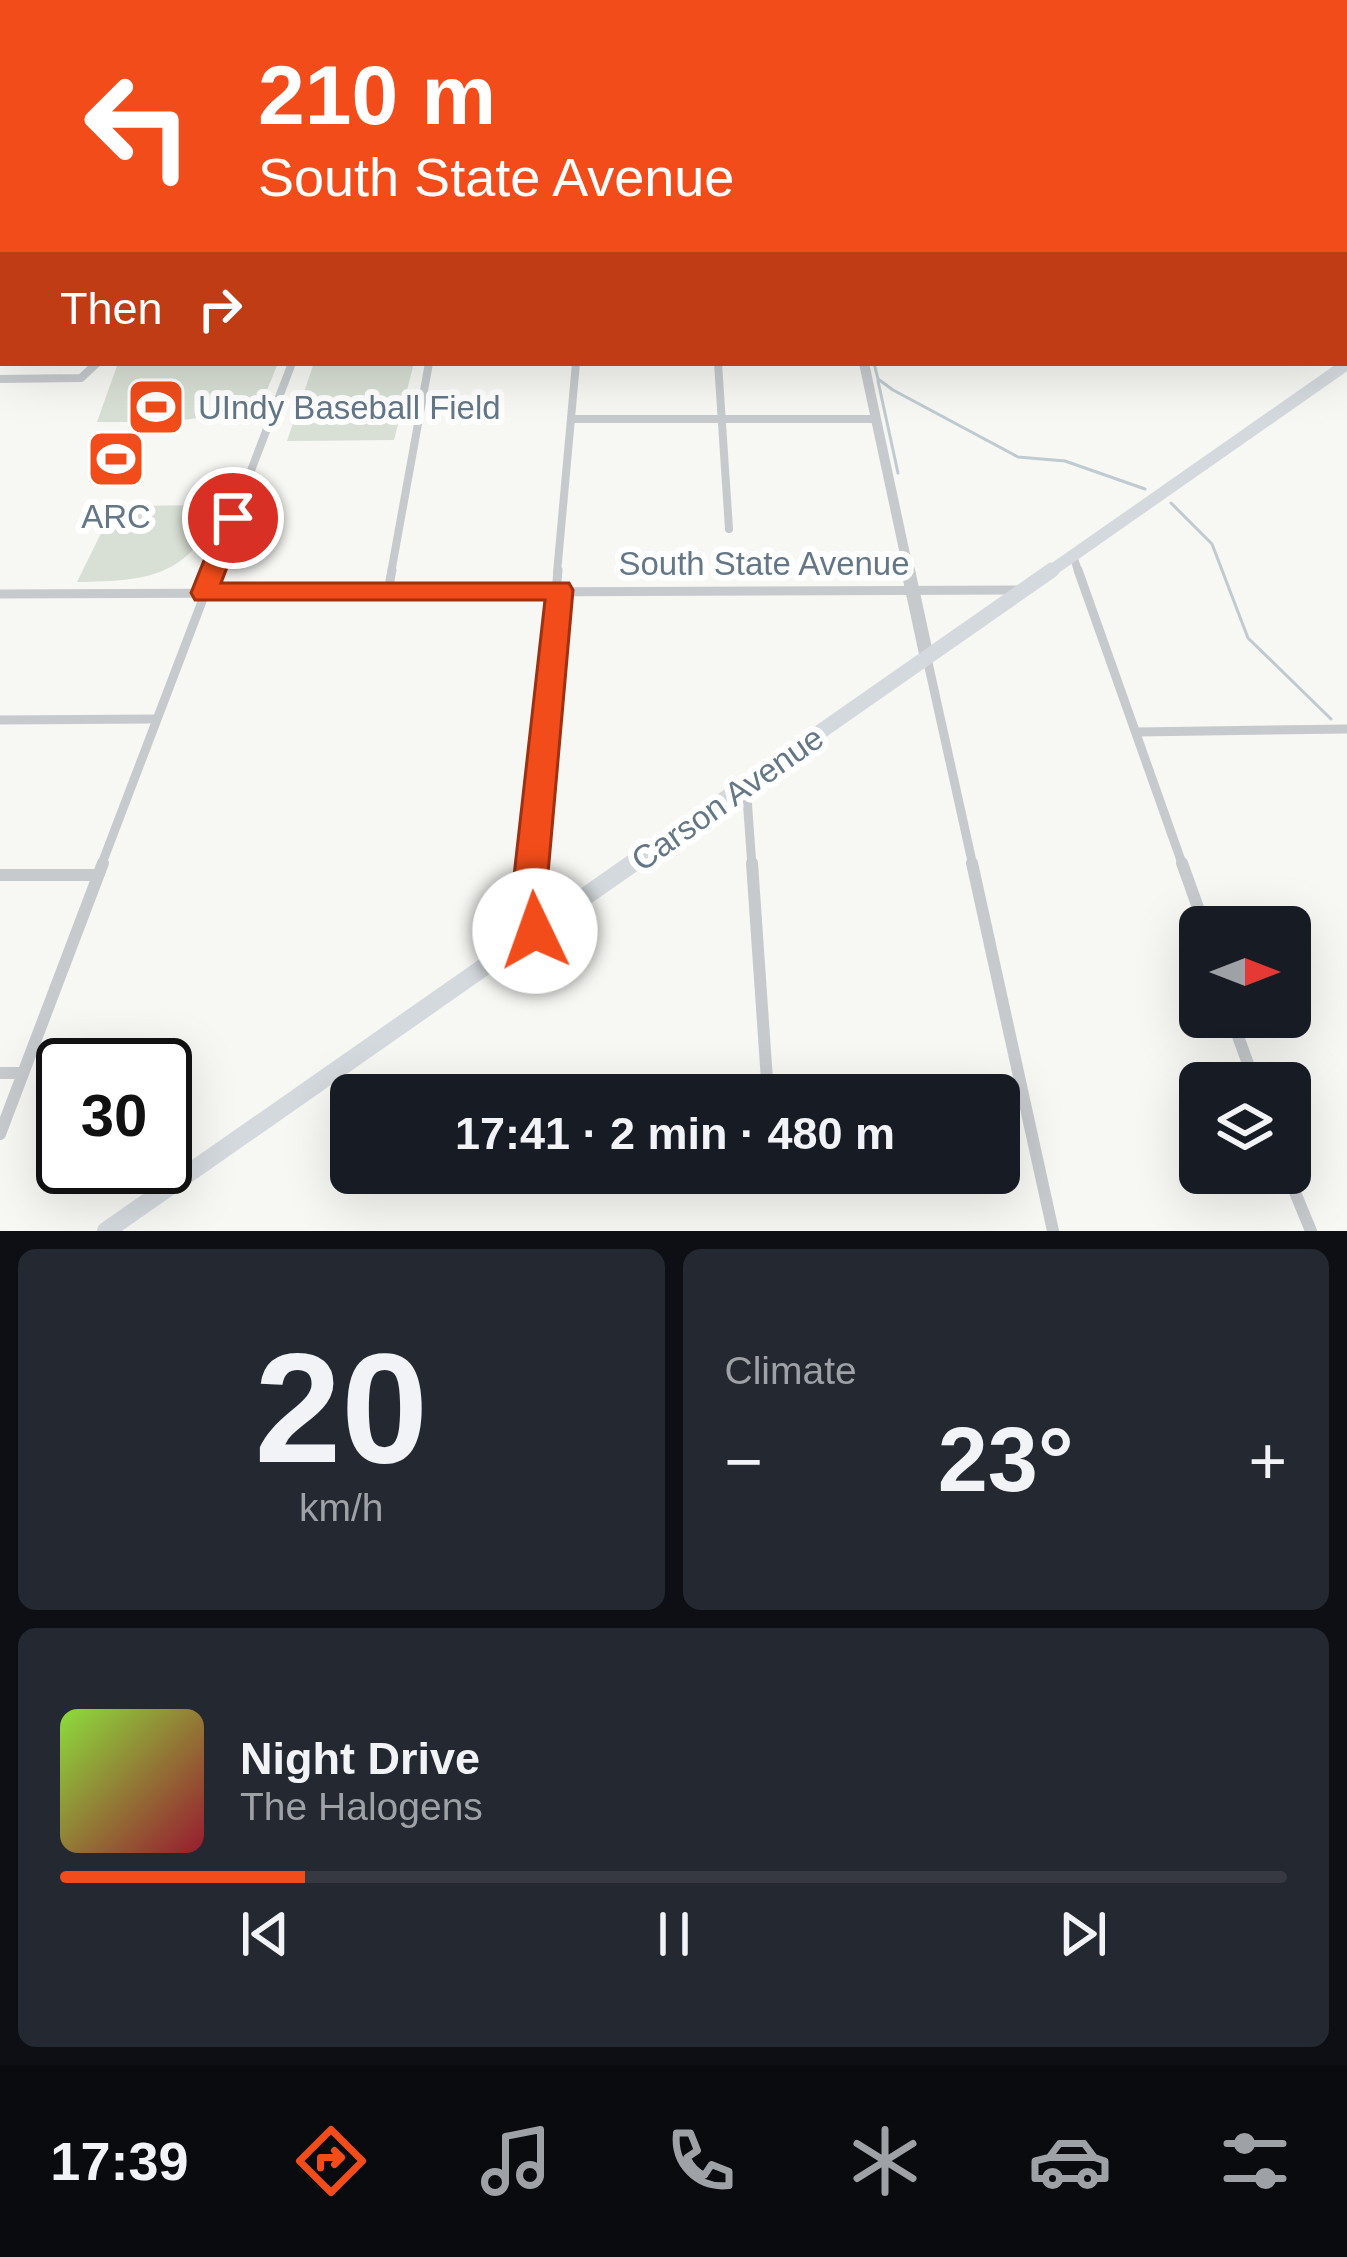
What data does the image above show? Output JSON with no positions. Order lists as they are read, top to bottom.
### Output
{
  "streets": {
    "main road": ["Carson Avenue"],
    "street": ["South State Avenue"]
  },
  "crossings": [
    ["South State Avenue", "Carson Avenue"]
  ],
  "places": {
    "sports": ["UIndy Baseball Field", "ARC"]
  },
  "north": "right",
  "page": {
    "turn": ["210 m", "South State Avenue"],
    "then": "Then",
    "limit": "30",
    "trip": "17:41 · 2 min · 480 m",
    "tile": [
      ["20", "km/h"],
      "Climate"
    ],
    "heat": ["−", "23°", "+"],
    "song": ["Night Drive", "The Halogens"],
    "tabs": "17:39"
  }
}
